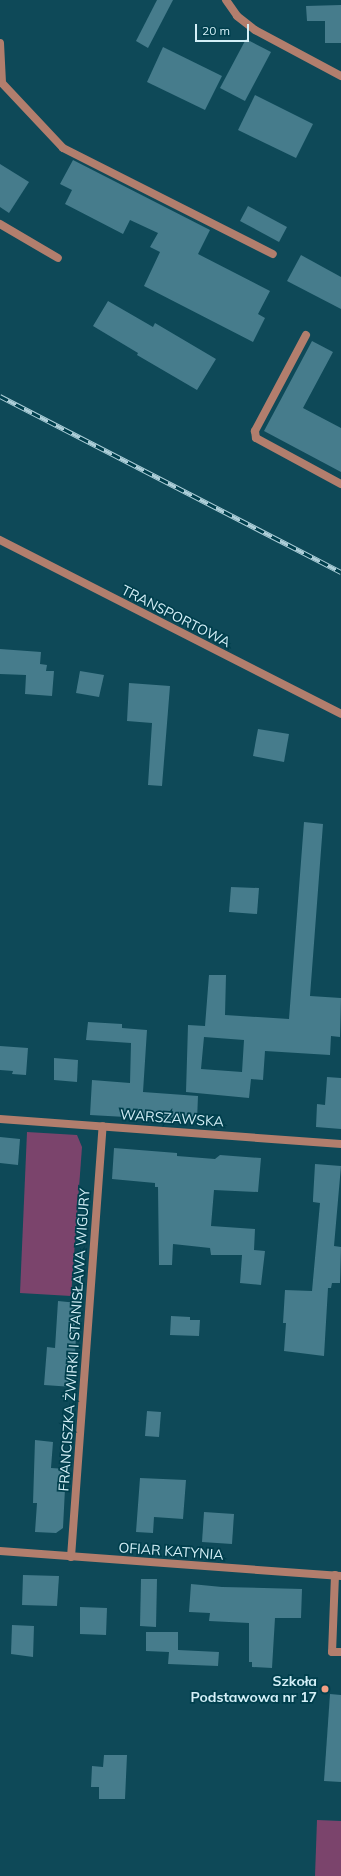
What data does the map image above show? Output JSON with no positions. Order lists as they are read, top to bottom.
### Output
{
  "streets": {
    "street": [
      "TRANSPORTOWA",
      "WARSZAWSKA",
      "FRANCISZKA ŻWIRKI I STANISŁAWA WIGURY",
      "OFIAR KATYNIA"
    ]
  },
  "crossings": [
    ["WARSZAWSKA", "FRANCISZKA ŻWIRKI I STANISŁAWA WIGURY"],
    ["FRANCISZKA ŻWIRKI I STANISŁAWA WIGURY", "OFIAR KATYNIA"]
  ],
  "places": ["Szkoła Podstawowa nr 17"],
  "scale_bar": "20 m"
}
